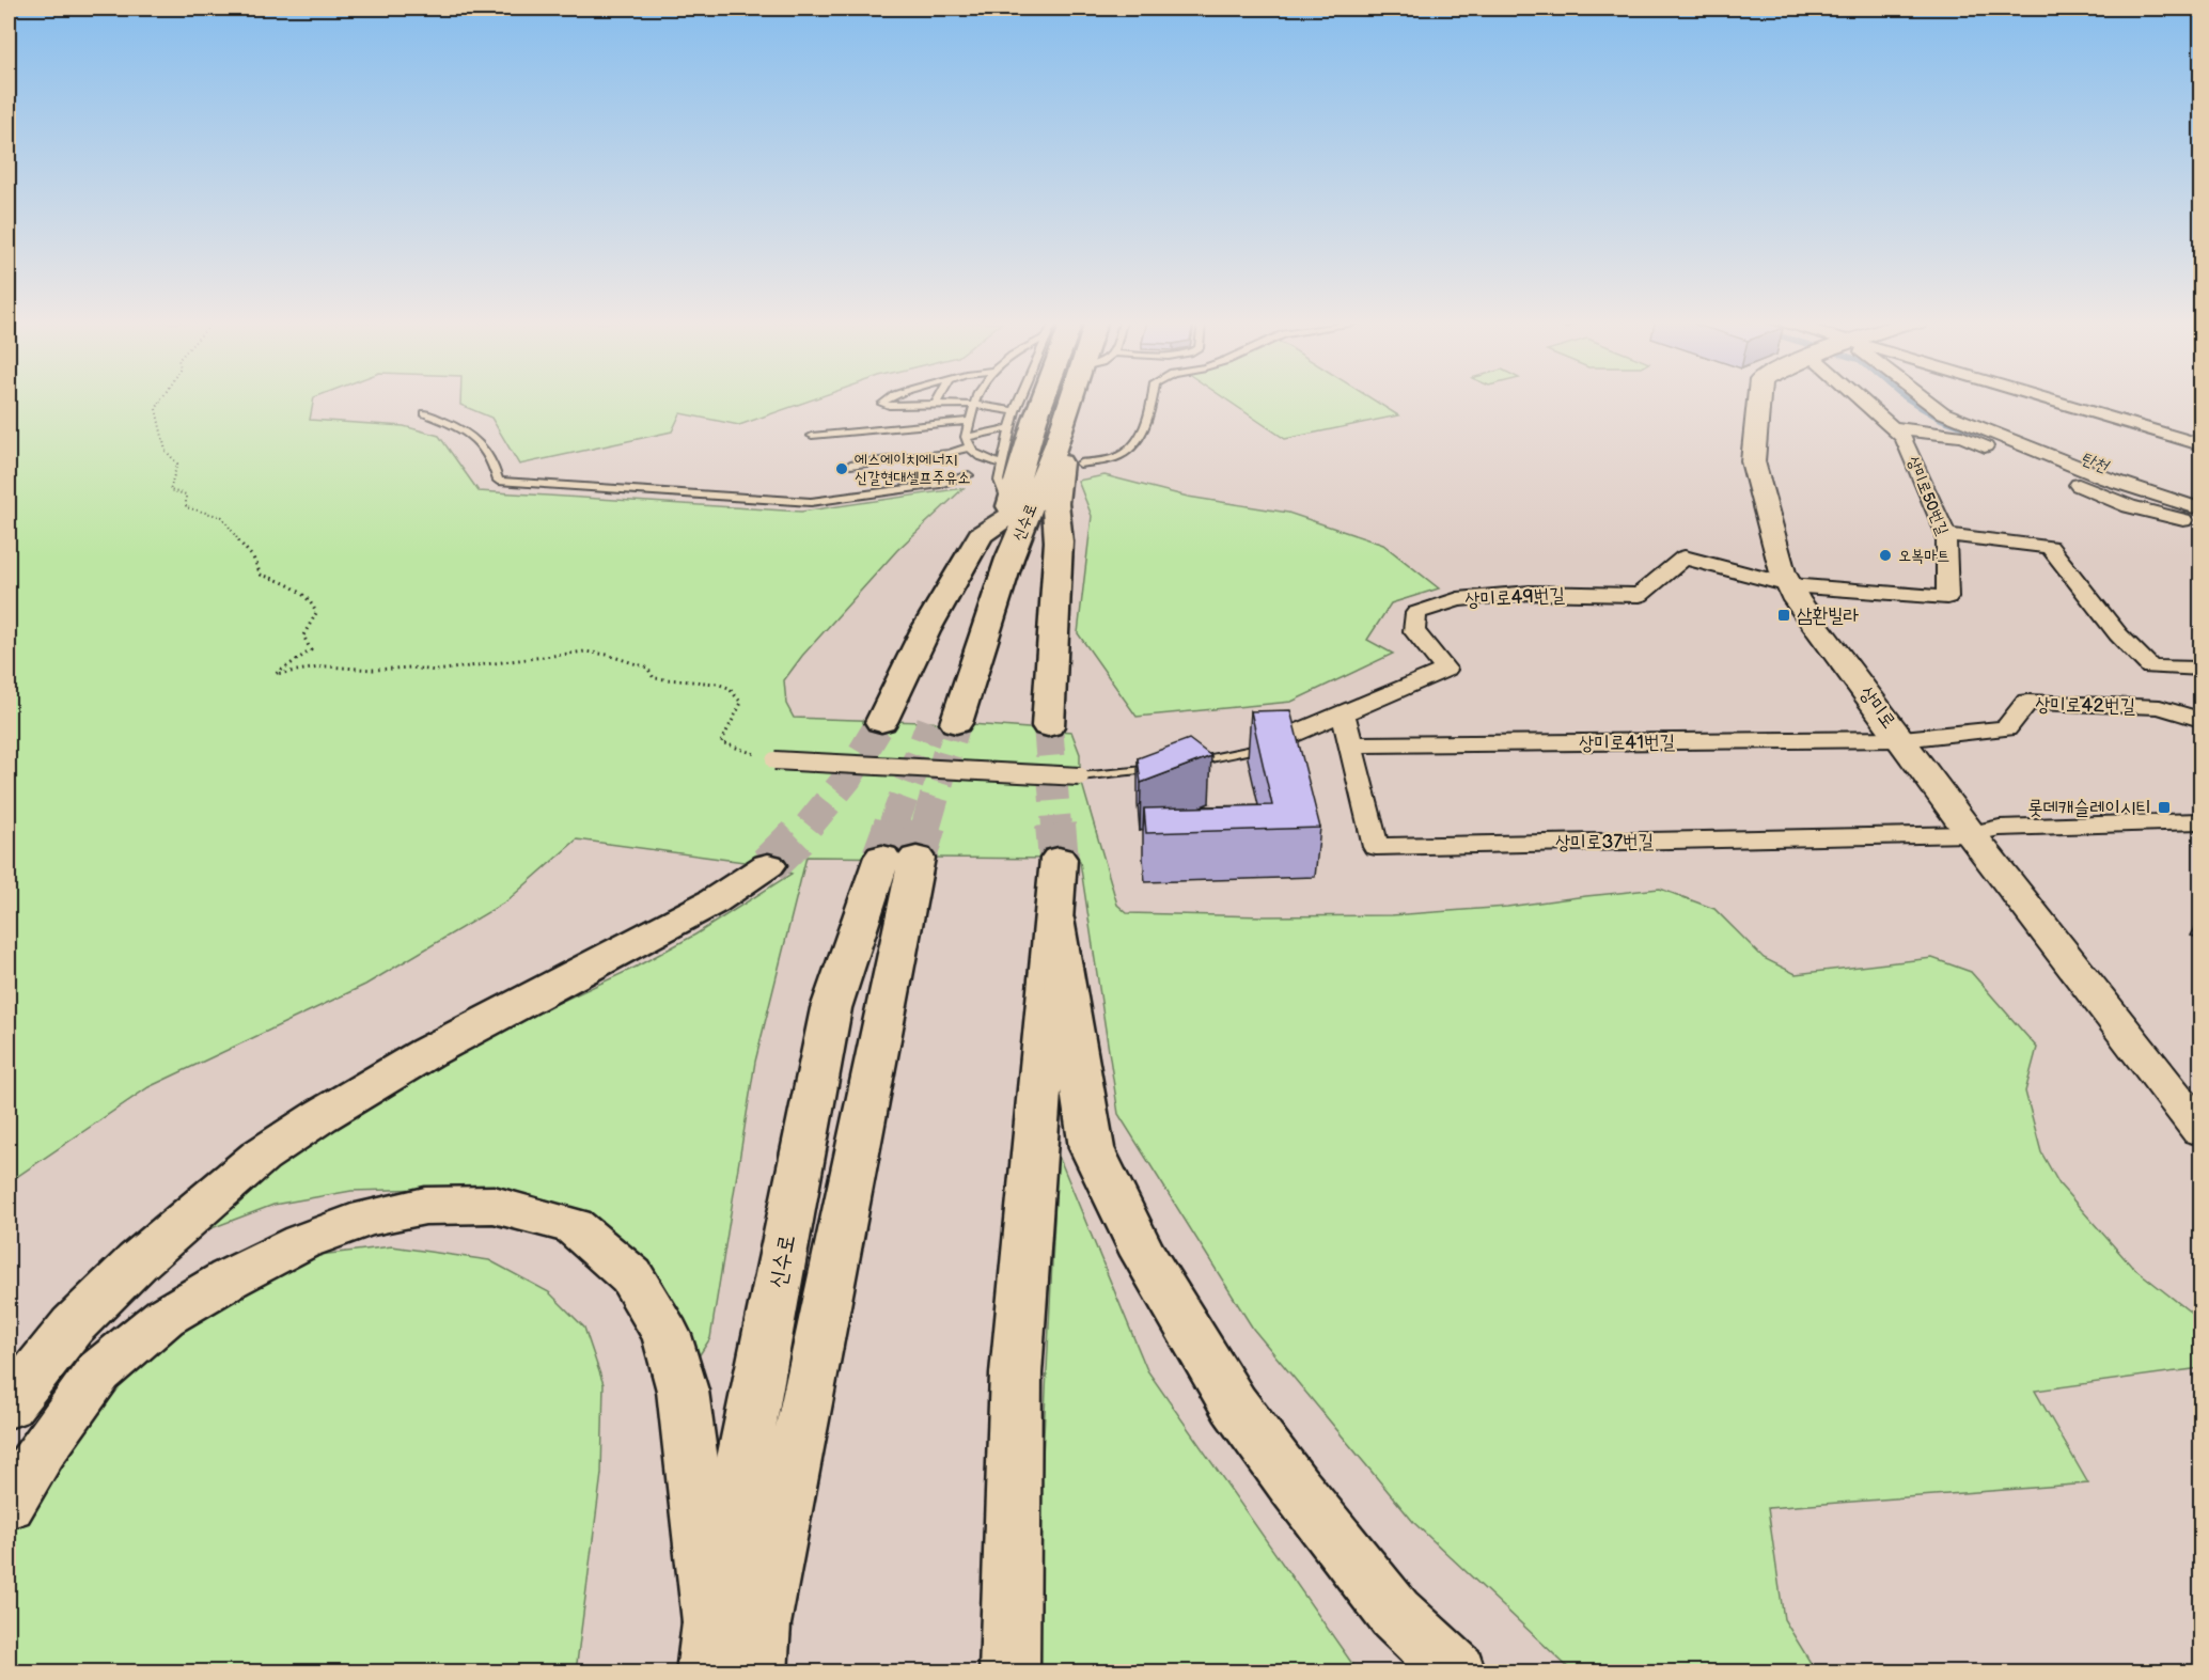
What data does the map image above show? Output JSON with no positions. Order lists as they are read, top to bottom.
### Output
{
  "streets": {
    "main road": ["신수로"],
    "street": [
      "상미로50번길",
      "상미로49번길",
      "상미로42번길",
      "상미로",
      "상미로41번길",
      "상미로37번길"
    ]
  },
  "crossings": [
    ["상미로50번길", "상미로49번길"],
    ["상미로50번길", "상미로"],
    ["상미로49번길", "상미로"],
    ["상미로49번길", "상미로37번길"],
    ["상미로42번길", "상미로"],
    ["상미로42번길", "상미로41번길"],
    ["상미로", "상미로41번길"],
    ["상미로", "상미로37번길"],
    ["상미로41번길", "상미로37번길"]
  ],
  "water": ["탄천"],
  "places": {
    "other": ["에스에이치에너지 신갈현대셀프주유소", "오복마트"],
    "transit": ["삼환빌라", "롯데캐슬레이시티"]
  }
}
